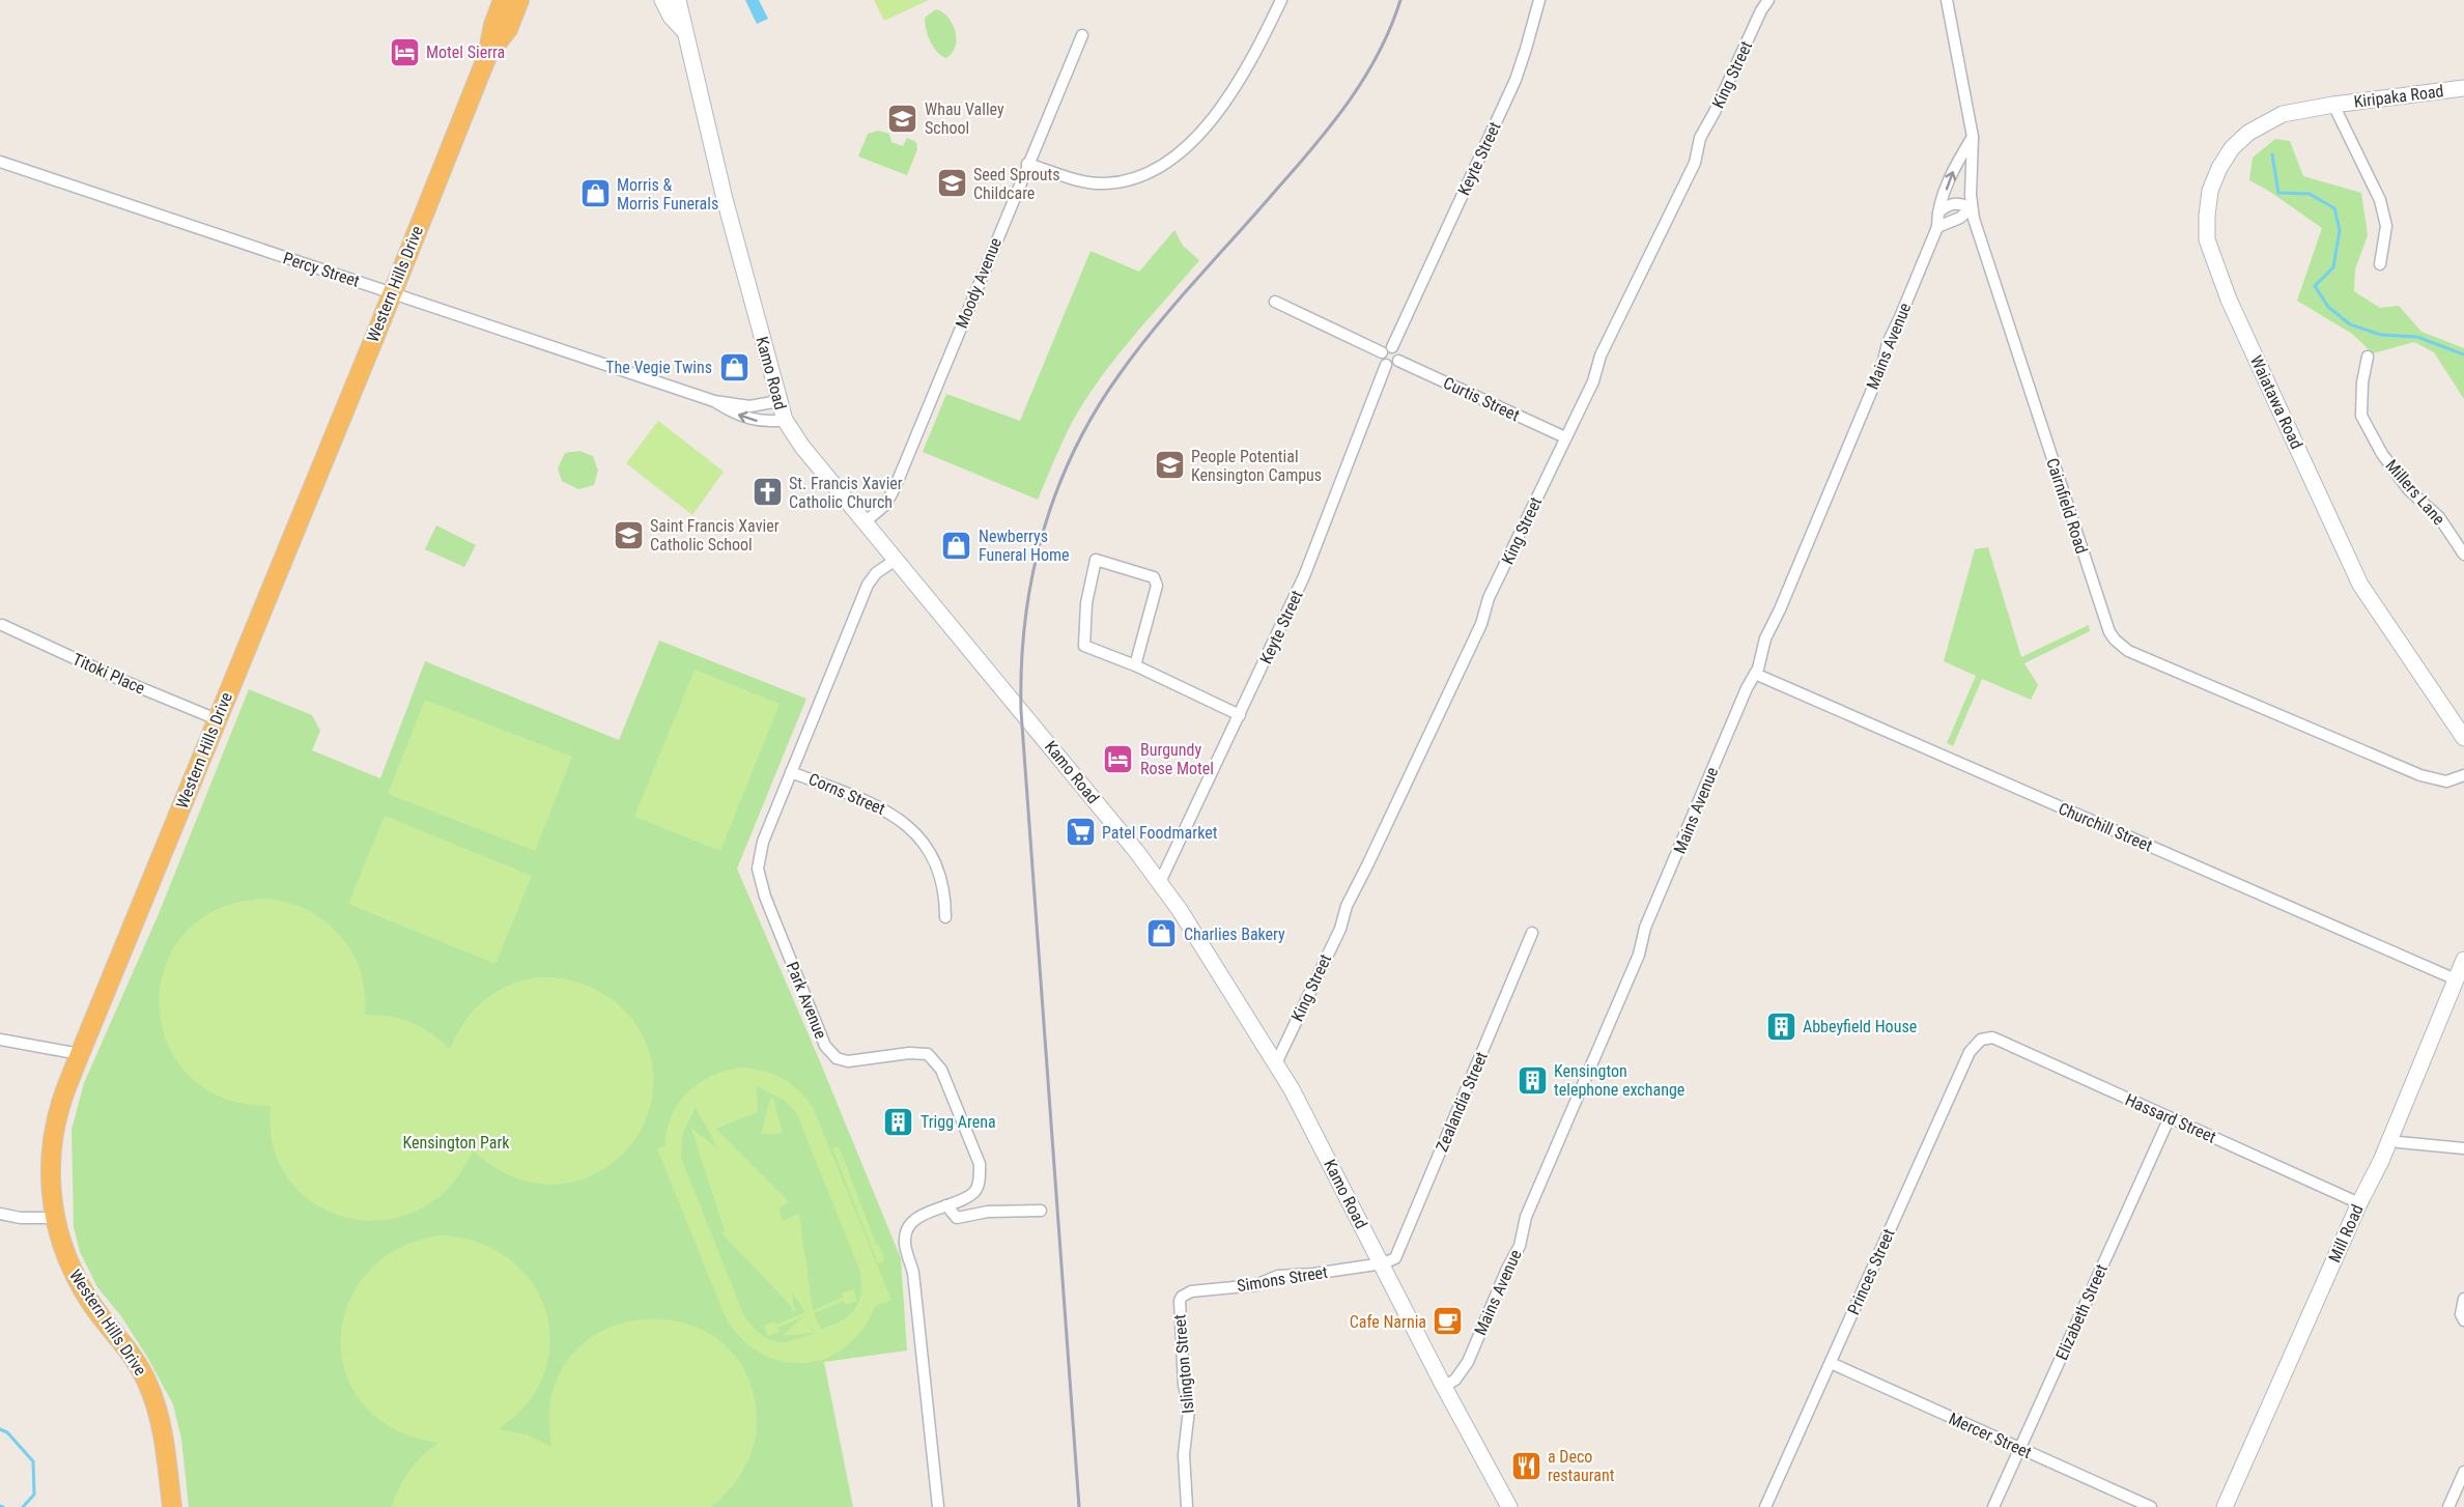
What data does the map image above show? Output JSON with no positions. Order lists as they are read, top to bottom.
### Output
{
  "streets": {
    "highway": ["Western Hills Drive"],
    "main road": [
      "Kiripaka Road",
      "Kamo Road",
      "Waiatawa Road",
      "Mill Road"
    ],
    "street": [
      "King Street",
      "Keyte Street",
      "Percy Street",
      "Moody Avenue",
      "Mains Avenue",
      "Curtis Street",
      "Millers Lane",
      "Cairnfield Road",
      "Titoki Place",
      "Corns Street",
      "Churchill Street",
      "Park Avenue",
      "Zealandia Street",
      "Hassard Street",
      "Princes Street",
      "Simons Street",
      "Elizabeth Street",
      "Islington Street",
      "Mercer Street"
    ]
  },
  "crossings": [
    ["King Street", "Kamo Road"],
    ["King Street", "Curtis Street"],
    ["Kiripaka Road", "Waiatawa Road"],
    ["Keyte Street", "Kamo Road"],
    ["Keyte Street", "Curtis Street"],
    ["Percy Street", "Western Hills Drive"],
    ["Percy Street", "Kamo Road"],
    ["Moody Avenue", "Kamo Road"],
    ["Western Hills Drive", "Titoki Place"],
    ["Mains Avenue", "Kamo Road"],
    ["Mains Avenue", "Cairnfield Road"],
    ["Mains Avenue", "Churchill Street"],
    ["Kamo Road", "Park Avenue"],
    ["Kamo Road", "Zealandia Street"],
    ["Kamo Road", "Simons Street"],
    ["Corns Street", "Park Avenue"],
    ["Churchill Street", "Mill Road"],
    ["Zealandia Street", "Simons Street"],
    ["Hassard Street", "Mill Road"],
    ["Hassard Street", "Princes Street"],
    ["Hassard Street", "Elizabeth Street"],
    ["Princes Street", "Mercer Street"],
    ["Simons Street", "Islington Street"],
    ["Elizabeth Street", "Mercer Street"]
  ],
  "parks": ["Kensington Park"],
  "places": {
    "hotel": ["Motel Sierra", "Burgundy Rose Motel"],
    "school or university": [
      "Whau Valley School",
      "Seed Sprouts Childcare",
      "People Potential Kensington Campus",
      "Saint Francis Xavier Catholic School"
    ],
    "shop": [
      "Morris & Morris Funerals",
      "The Vegie Twins",
      "Newberrys Funeral Home",
      "Charlies Bakery"
    ],
    "church": ["St. Francis Xavier Catholic Church"],
    "supermarket": ["Patel Foodmarket"],
    "building": ["Abbeyfield House", "Kensington telephone exchange", "Trigg Arena"],
    "cafe": ["Cafe Narnia"],
    "restaurant": ["a Deco restaurant"]
  }
}
